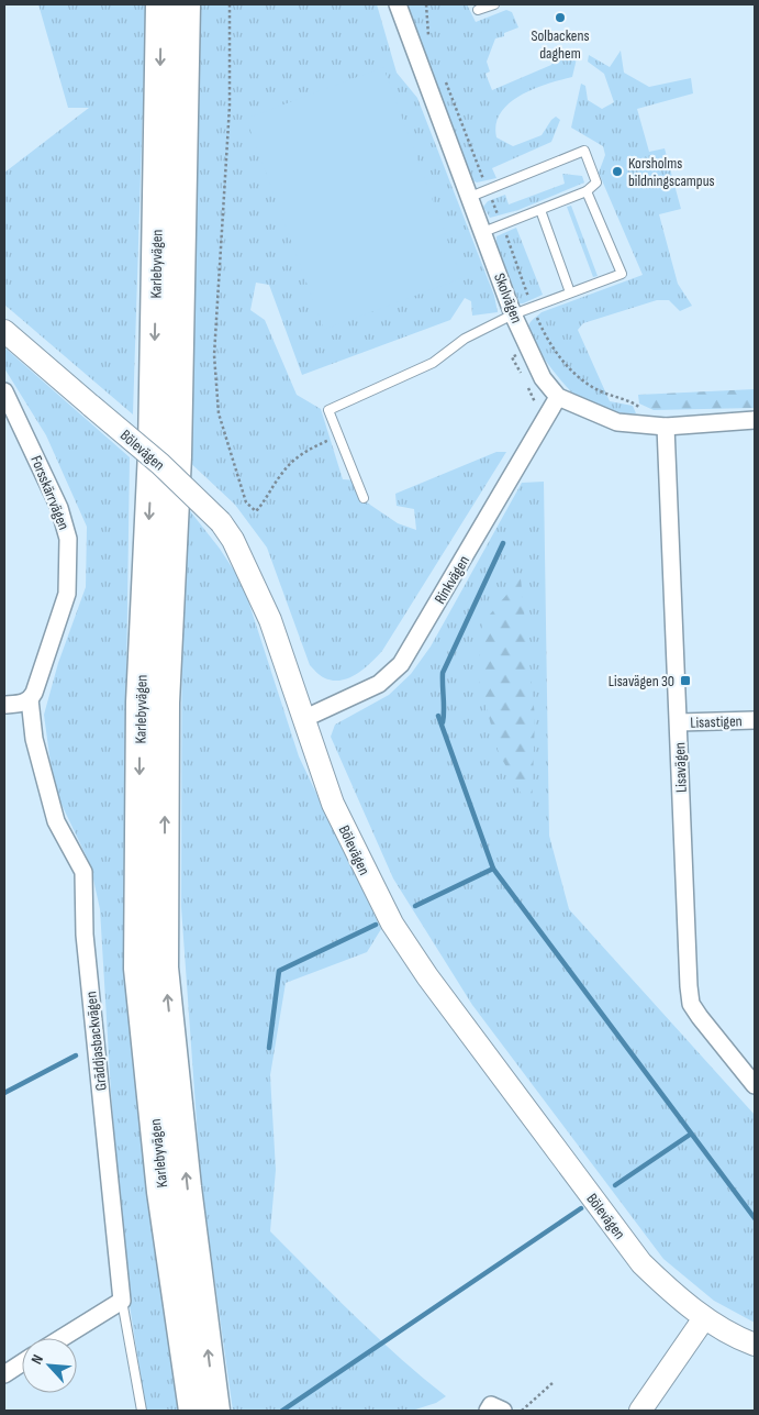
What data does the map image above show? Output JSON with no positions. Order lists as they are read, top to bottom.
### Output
{
  "streets": {
    "highway": ["Karlebyvägen"],
    "main road": ["Bölevägen"],
    "street": [
      "Skolvägen",
      "Forsskärrvägen",
      "Rinkvägen",
      "Lisastigen",
      "Lisavägen",
      "Gräddjasbackvägen"
    ]
  },
  "crossings": [
    ["Skolvägen", "Rinkvägen"],
    ["Skolvägen", "Lisavägen"],
    ["Bölevägen", "Rinkvägen"],
    ["Forsskärrvägen", "Gräddjasbackvägen"],
    ["Lisastigen", "Lisavägen"]
  ],
  "places": {
    "other": ["Solbackens daghem", "Korsholms bildningscampus"],
    "transit": ["Lisavägen 30"]
  },
  "north": "top left"
}
